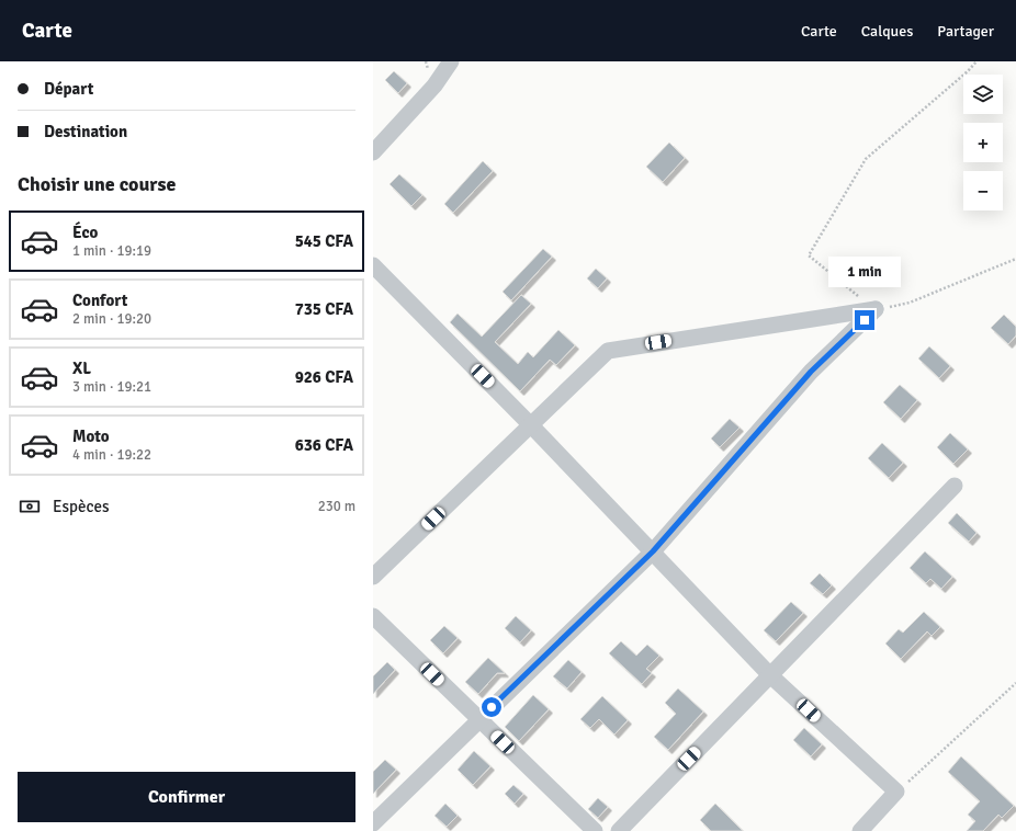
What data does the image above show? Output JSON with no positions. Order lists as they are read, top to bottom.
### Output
{
  "page": {
    "header": "Carte",
    "nav": ["Carte", "Calques", "Partager"],
    "banner": ["Départ", "Destination"],
    "map_buttons": ["+", "−"],
    "heading": "Choisir une course",
    "list": [
      {
        "name": "Éco",
        "note": "1 min · 19:19",
        "value": "545 CFA"
      },
      {
        "name": "Confort",
        "note": "2 min · 19:20",
        "value": "735 CFA"
      },
      {
        "name": "XL",
        "note": "3 min · 19:21",
        "value": "926 CFA"
      },
      {
        "name": "Moto",
        "note": "4 min · 19:22",
        "value": "636 CFA"
      }
    ],
    "bubble": "1 min",
    "pay": ["Espèces", "230 m"],
    "buttons": "Confirmer"
  }
}
